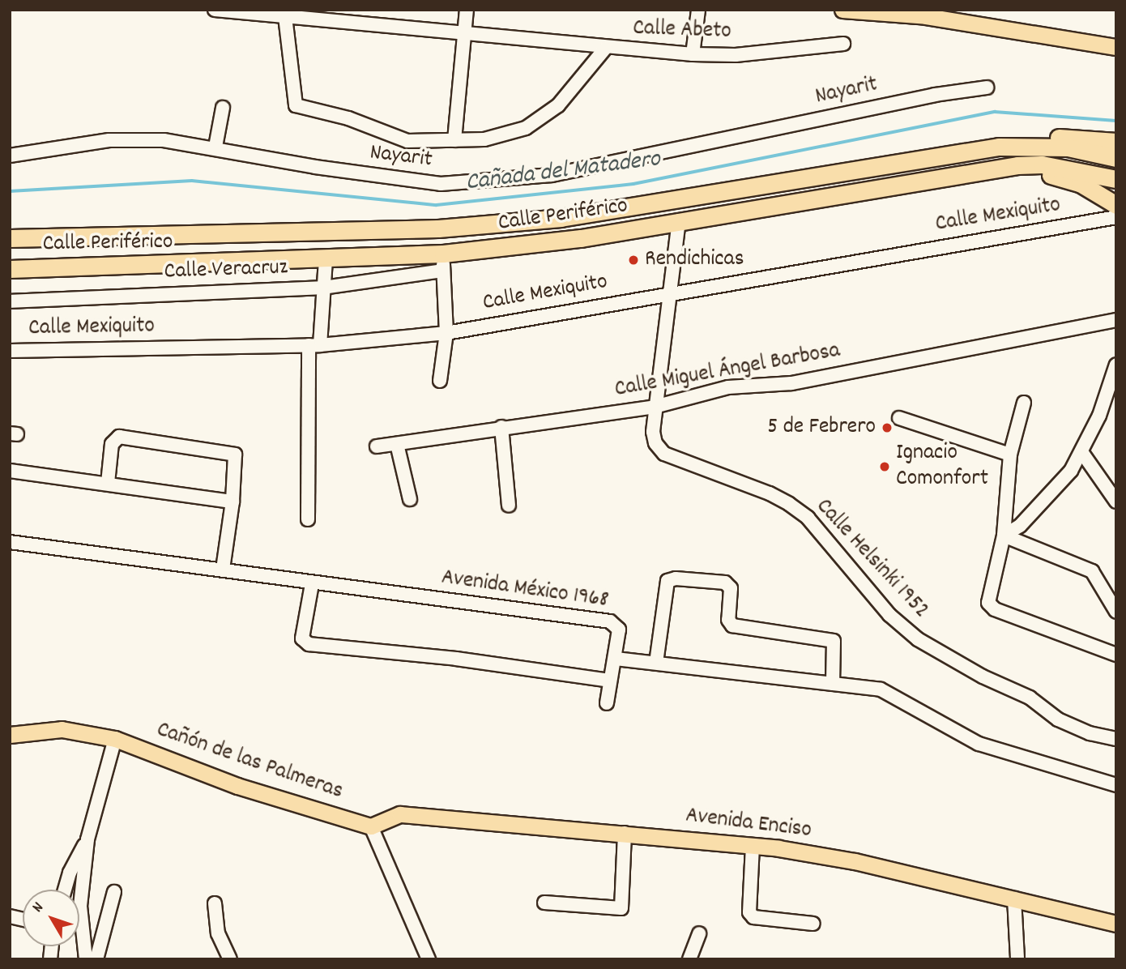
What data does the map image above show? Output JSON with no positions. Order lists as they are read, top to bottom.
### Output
{
  "streets": {
    "highway": ["Calle Periférico"],
    "main road": ["Cañón de las Palmeras", "Avenida Enciso"],
    "street": [
      "Calle Abeto",
      "Nayarit",
      "Calle Mexiquito",
      "Calle Veracruz",
      "Calle Miguel Ángel Barbosa",
      "Calle Helsinki 1952",
      "Avenida México 1968"
    ]
  },
  "crossings": [
    ["Calle Periférico", "Calle Veracruz"],
    ["Calle Miguel Ángel Barbosa", "Calle Helsinki 1952"],
    ["Cañón de las Palmeras", "Avenida Enciso"]
  ],
  "water": ["Cañada del Matadero"],
  "places": ["Rendichicas", "5 de Febrero", "Ignacio Comonfort"],
  "north": "top left"
}
